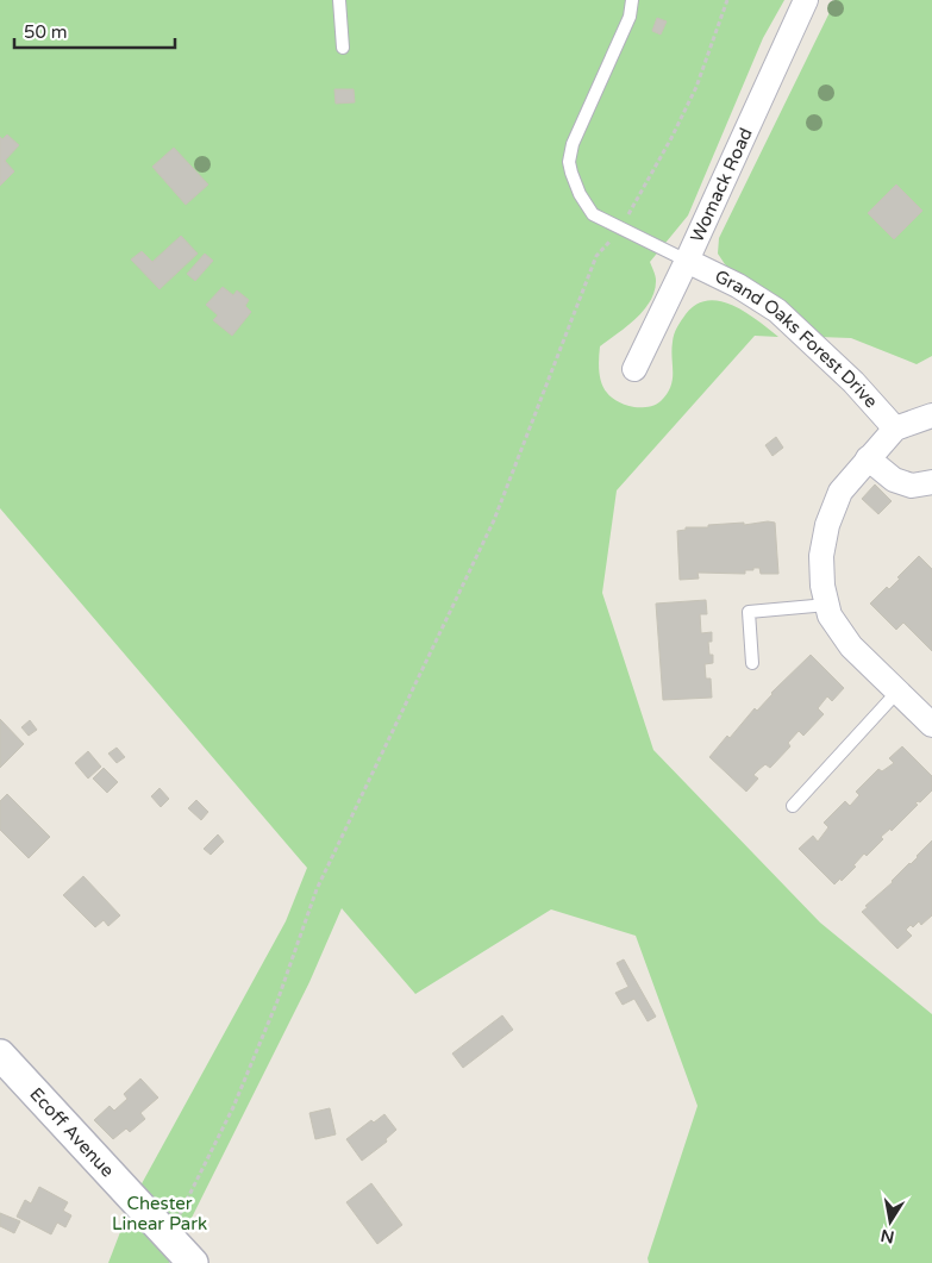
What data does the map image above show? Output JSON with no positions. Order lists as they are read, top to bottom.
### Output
{
  "streets": {
    "street": ["Womack Road", "Grand Oaks Forest Drive", "Ecoff Avenue"]
  },
  "crossings": [
    ["Womack Road", "Grand Oaks Forest Drive"]
  ],
  "parks": ["Chester Linear Park"],
  "scale_bar": "50 m",
  "north": "bottom"
}
